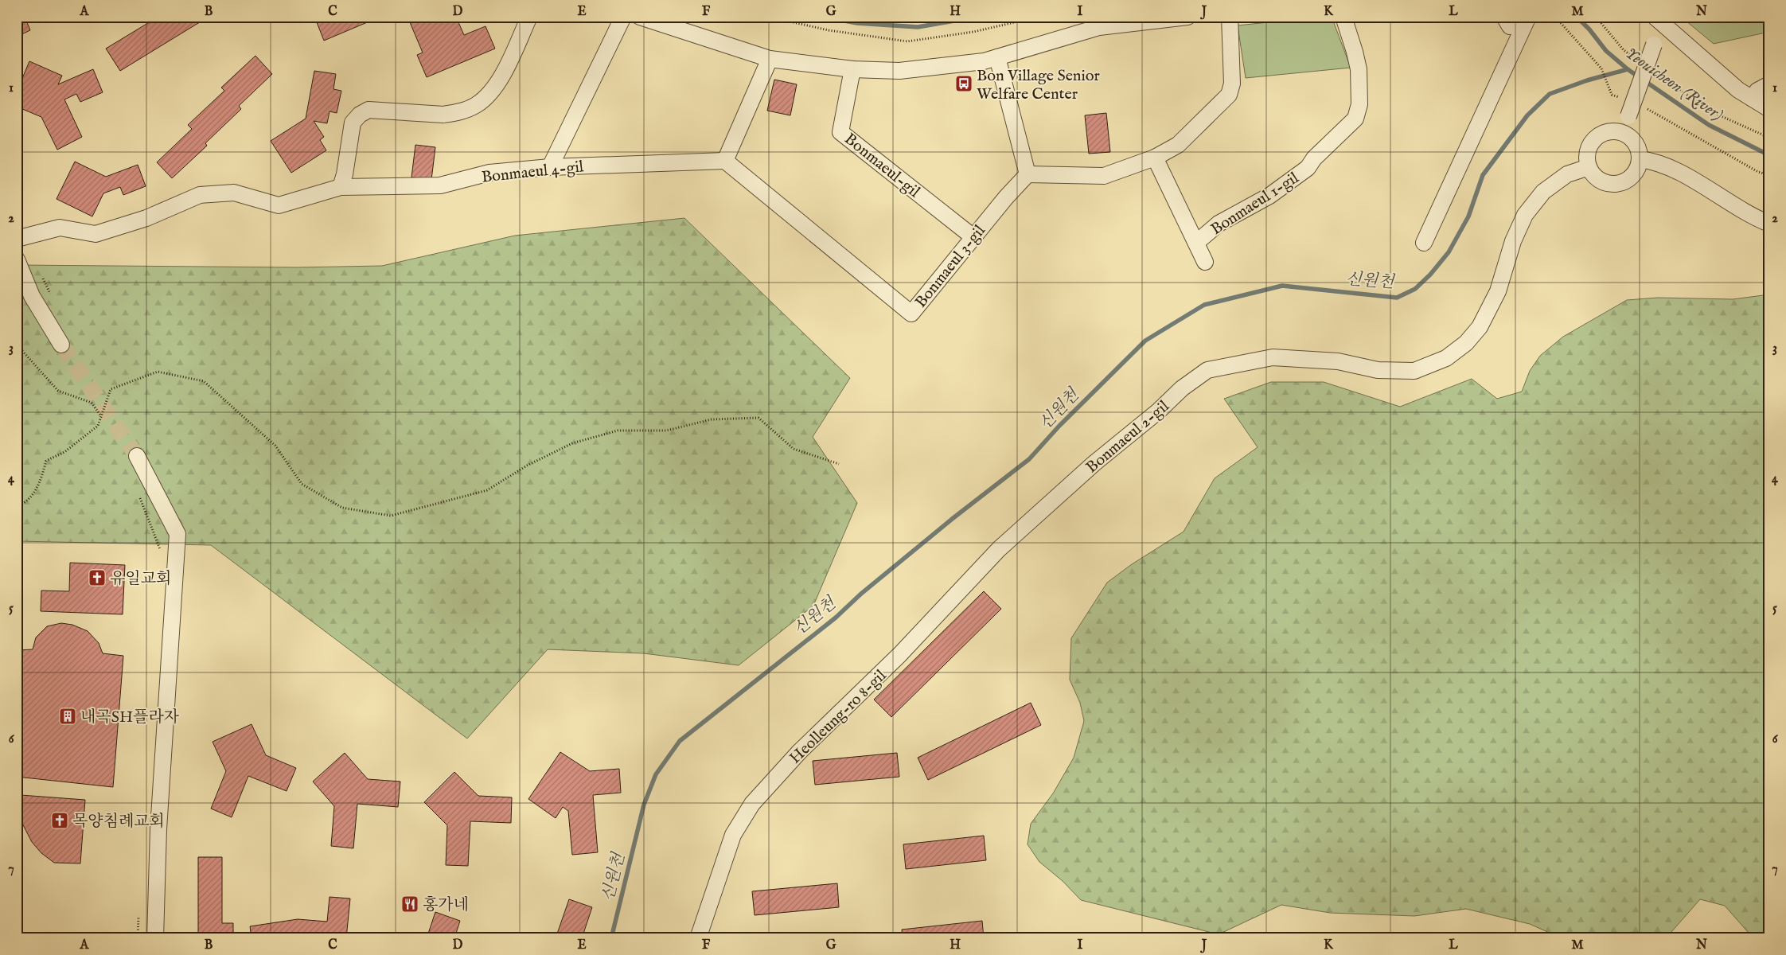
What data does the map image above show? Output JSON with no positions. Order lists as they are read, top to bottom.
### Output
{
  "streets": {
    "street": [
      "Bonmaeul-gil",
      "Bonmaeul 4-gil",
      "Bonmaeul 1-gil",
      "Bonmaeul 3-gil",
      "Bonmaeul 2-gil",
      "Heolleung-ro 8-gil"
    ]
  },
  "crossings": [
    ["Bonmaeul-gil", "Bonmaeul 3-gil"],
    ["Bonmaeul 4-gil", "Bonmaeul 3-gil"],
    ["Bonmaeul 2-gil", "Heolleung-ro 8-gil"]
  ],
  "water": ["Yeouicheon (River)", "신원천"],
  "places": {
    "bus stop": ["Bon Village Senior Welfare Center"],
    "church": ["유일교회", "목양침례교회"],
    "building": ["내곡SH플라자"],
    "restaurant": ["홍가네"]
  },
  "grid": {
    "columns": [
      "A",
      "B",
      "C",
      "D",
      "E",
      "F",
      "G",
      "H",
      "I",
      "J",
      "K",
      "L",
      "M",
      "N"
    ],
    "rows": [
      "1",
      "2",
      "3",
      "4",
      "5",
      "6",
      "7"
    ]
  }
}
